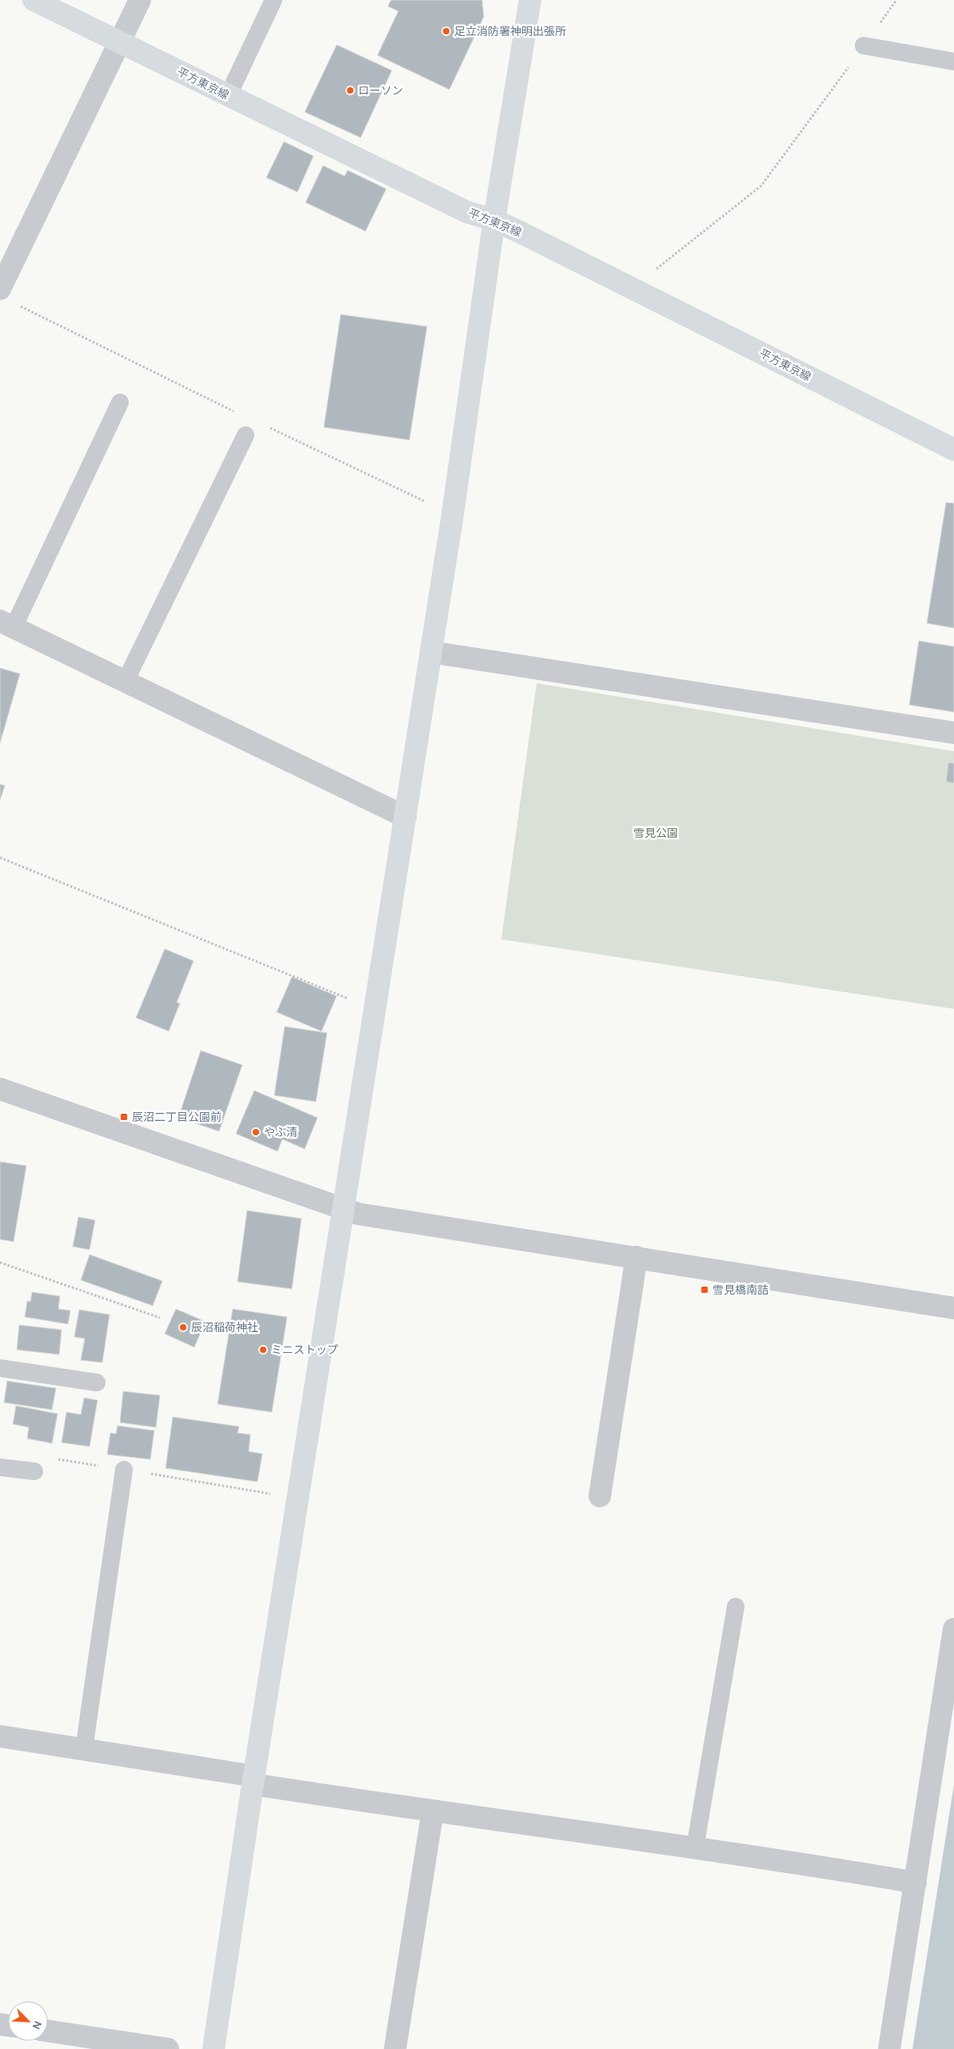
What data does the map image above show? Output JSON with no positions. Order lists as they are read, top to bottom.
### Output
{
  "streets": {
    "street": ["平方東京線"]
  },
  "parks": ["雪見公園"],
  "places": {
    "other": [
      "足立消防署神明出張所",
      "ローソン",
      "やぶ清",
      "辰沼稲荷神社",
      "ミニストップ"
    ],
    "transit": ["辰沼二丁目公園前", "雪見橋南詰"]
  },
  "north": "bottom right"
}
